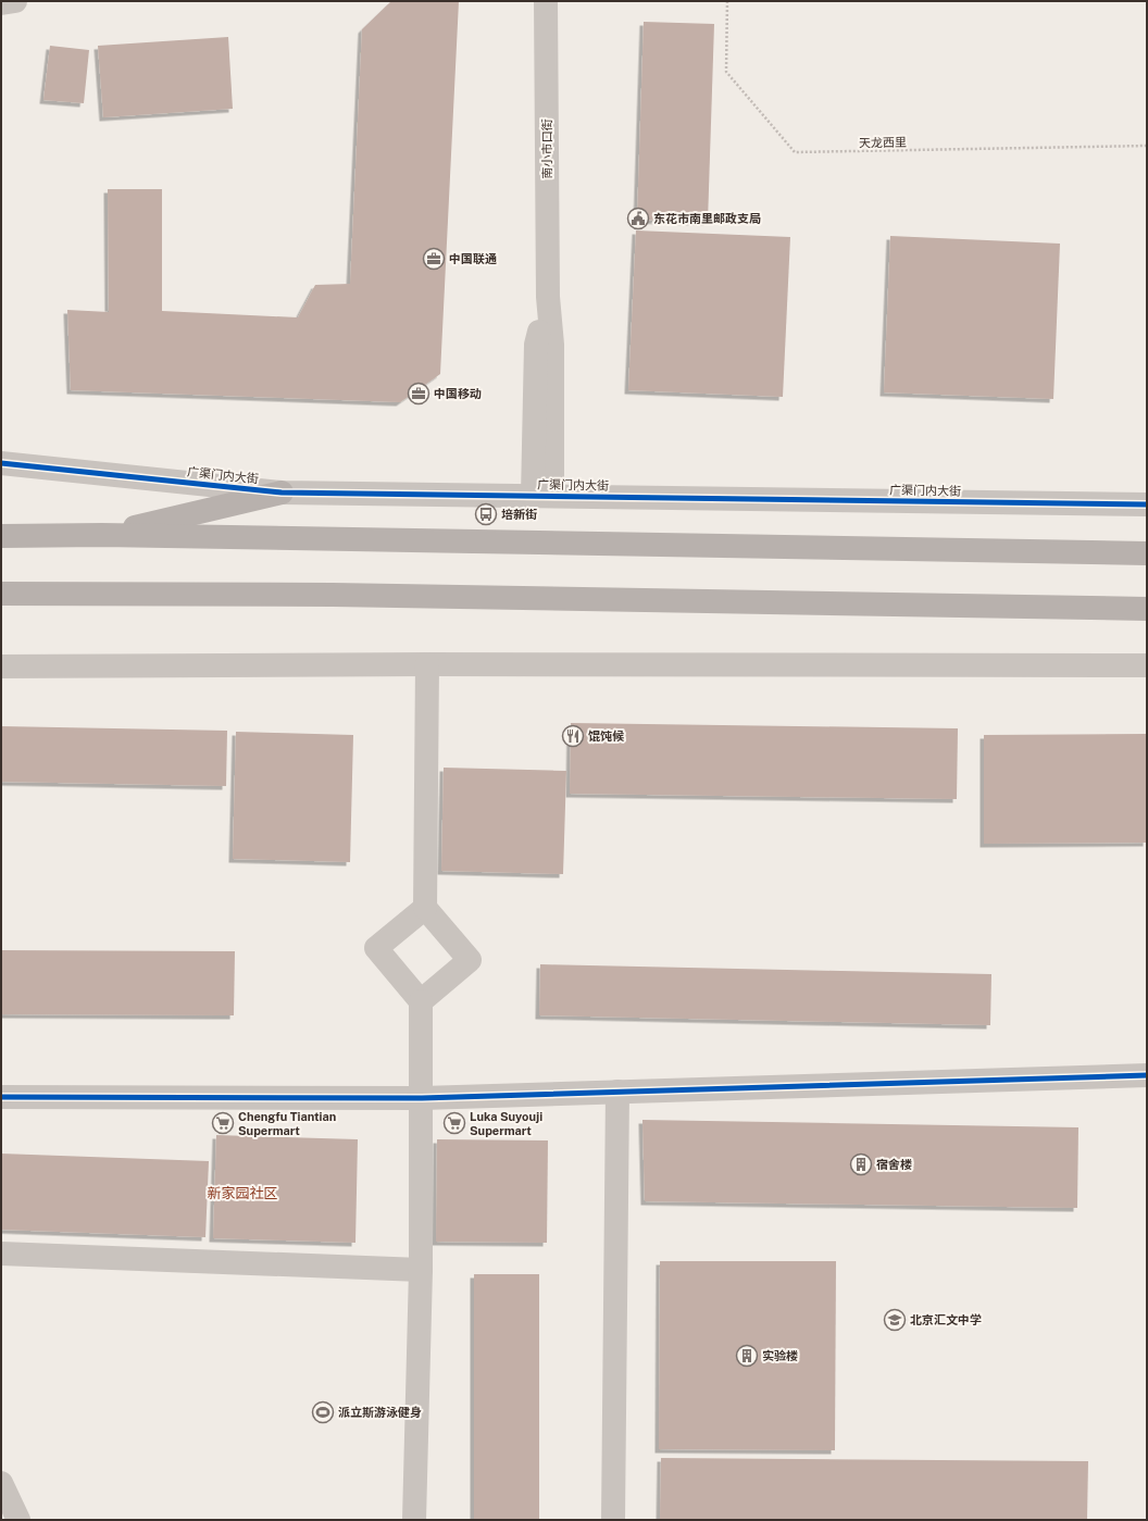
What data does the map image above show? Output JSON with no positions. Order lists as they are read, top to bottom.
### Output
{
  "streets": {
    "street": ["南小市口街", "广渠门内大街"],
    "path": ["天龙西里"]
  },
  "crossings": [
    ["南小市口街", "广渠门内大街"]
  ],
  "districts": ["新家园社区"],
  "places": {
    "public building": ["东花市南里邮政支局"],
    "office": ["中国联通", "中国移动"],
    "bus stop": ["培新街"],
    "restaurant": ["馄饨候"],
    "supermarket": ["Chengfu Tiantian Supermart", "Luka Suyouji Supermart"],
    "building": ["宿舍楼", "实验楼"],
    "school or university": ["北京汇文中学"],
    "sports": ["派立斯游泳健身"]
  }
}
